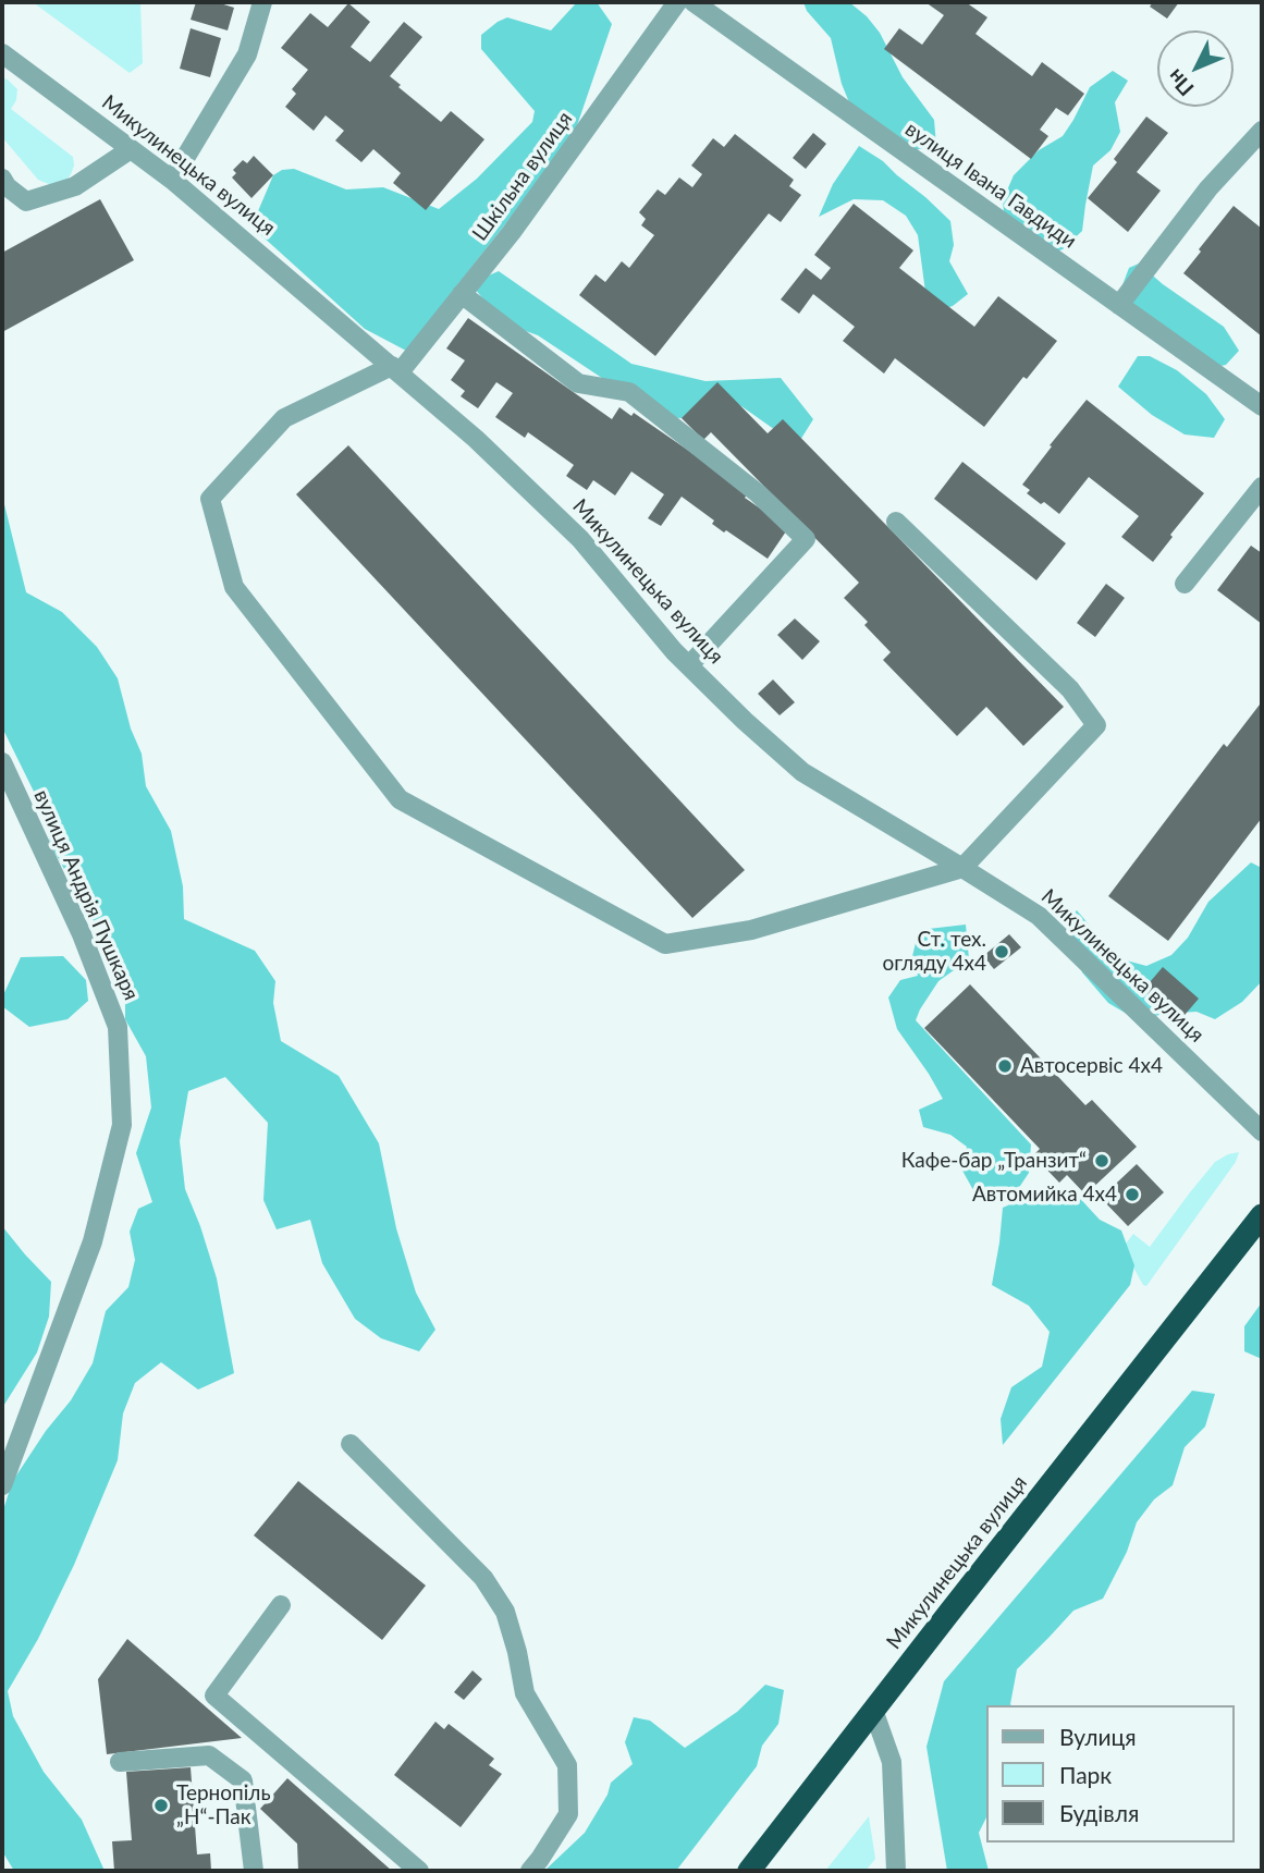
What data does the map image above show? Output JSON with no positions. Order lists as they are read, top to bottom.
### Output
{
  "streets": {
    "highway": ["Микулинецька вулиця"],
    "street": ["Шкільна вулиця", "вулиця Івана Гавдиди", "вулиця Андрія Пушкаря"]
  },
  "crossings": [
    ["Микулинецька вулиця", "Шкільна вулиця"]
  ],
  "places": [
    "Ст. тех. огляду 4х4",
    "Автосервіс 4х4",
    "Кафе-бар „Транзит“",
    "Автомийка 4х4",
    "Тернопіль „Н“-Пак"
  ],
  "legend": ["Вулиця", "Парк", "Будівля"],
  "north": "bottom left"
}
